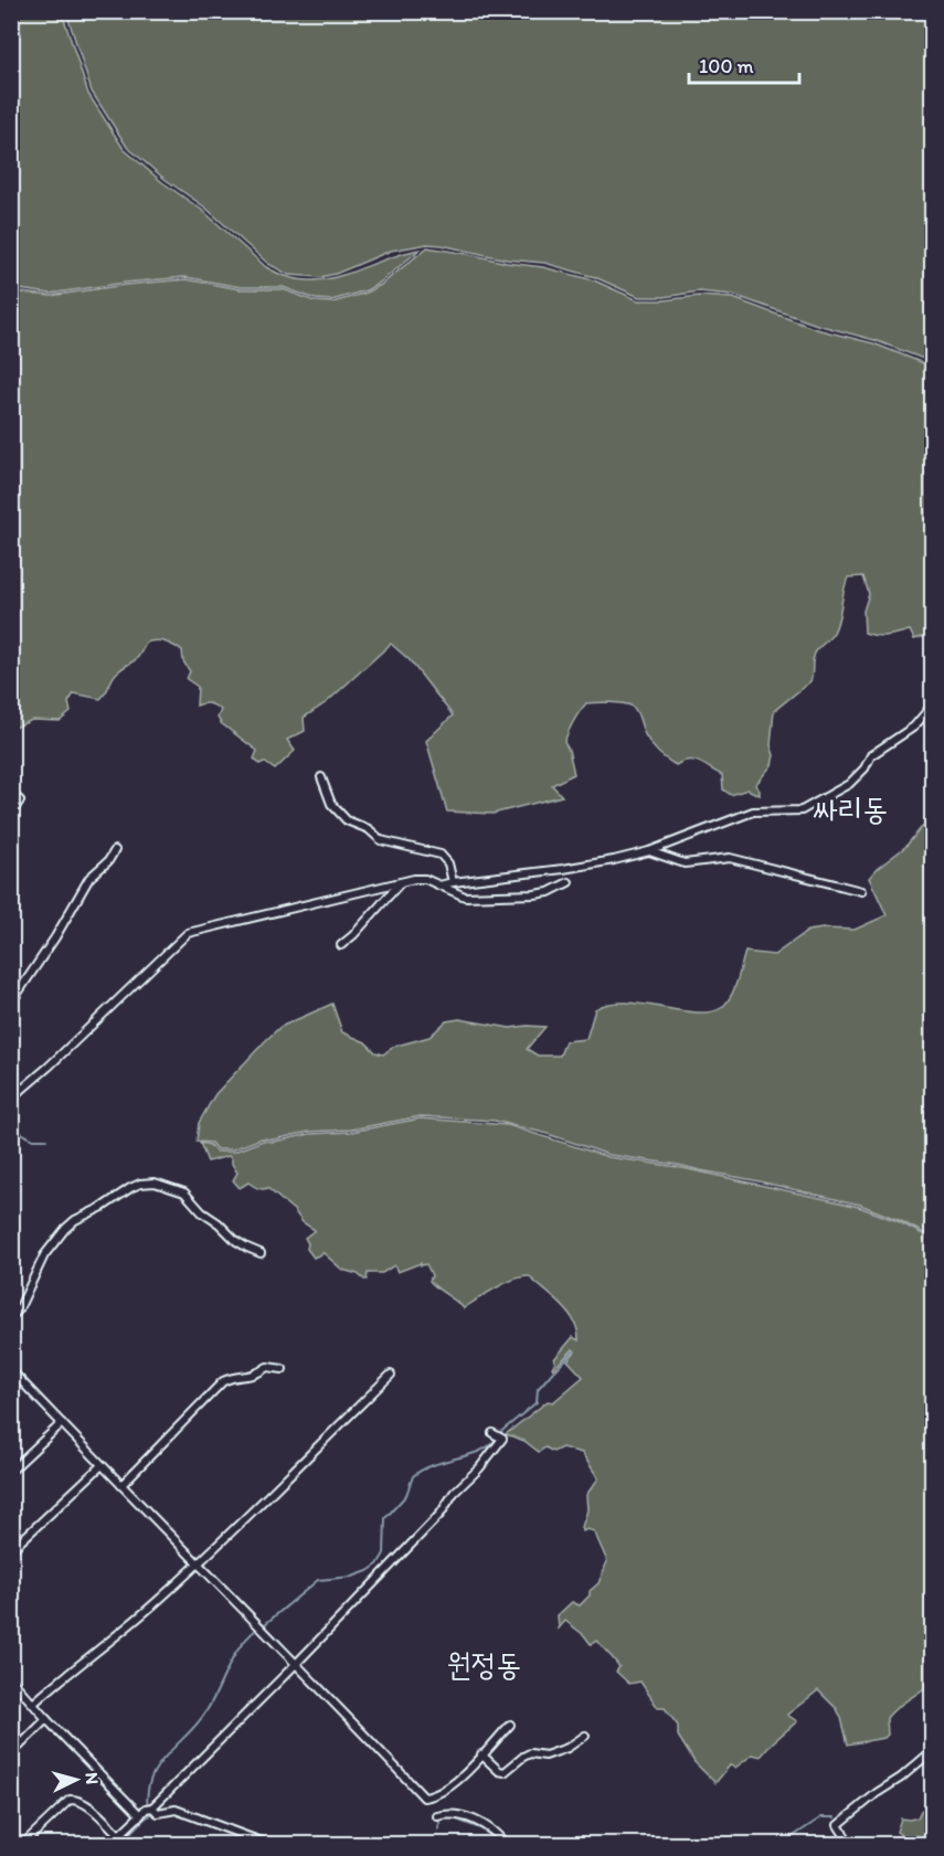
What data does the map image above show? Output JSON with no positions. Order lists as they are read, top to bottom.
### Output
{
  "districts": ["싸리동", "원정동"],
  "scale_bar": "100 m",
  "north": "right"
}
